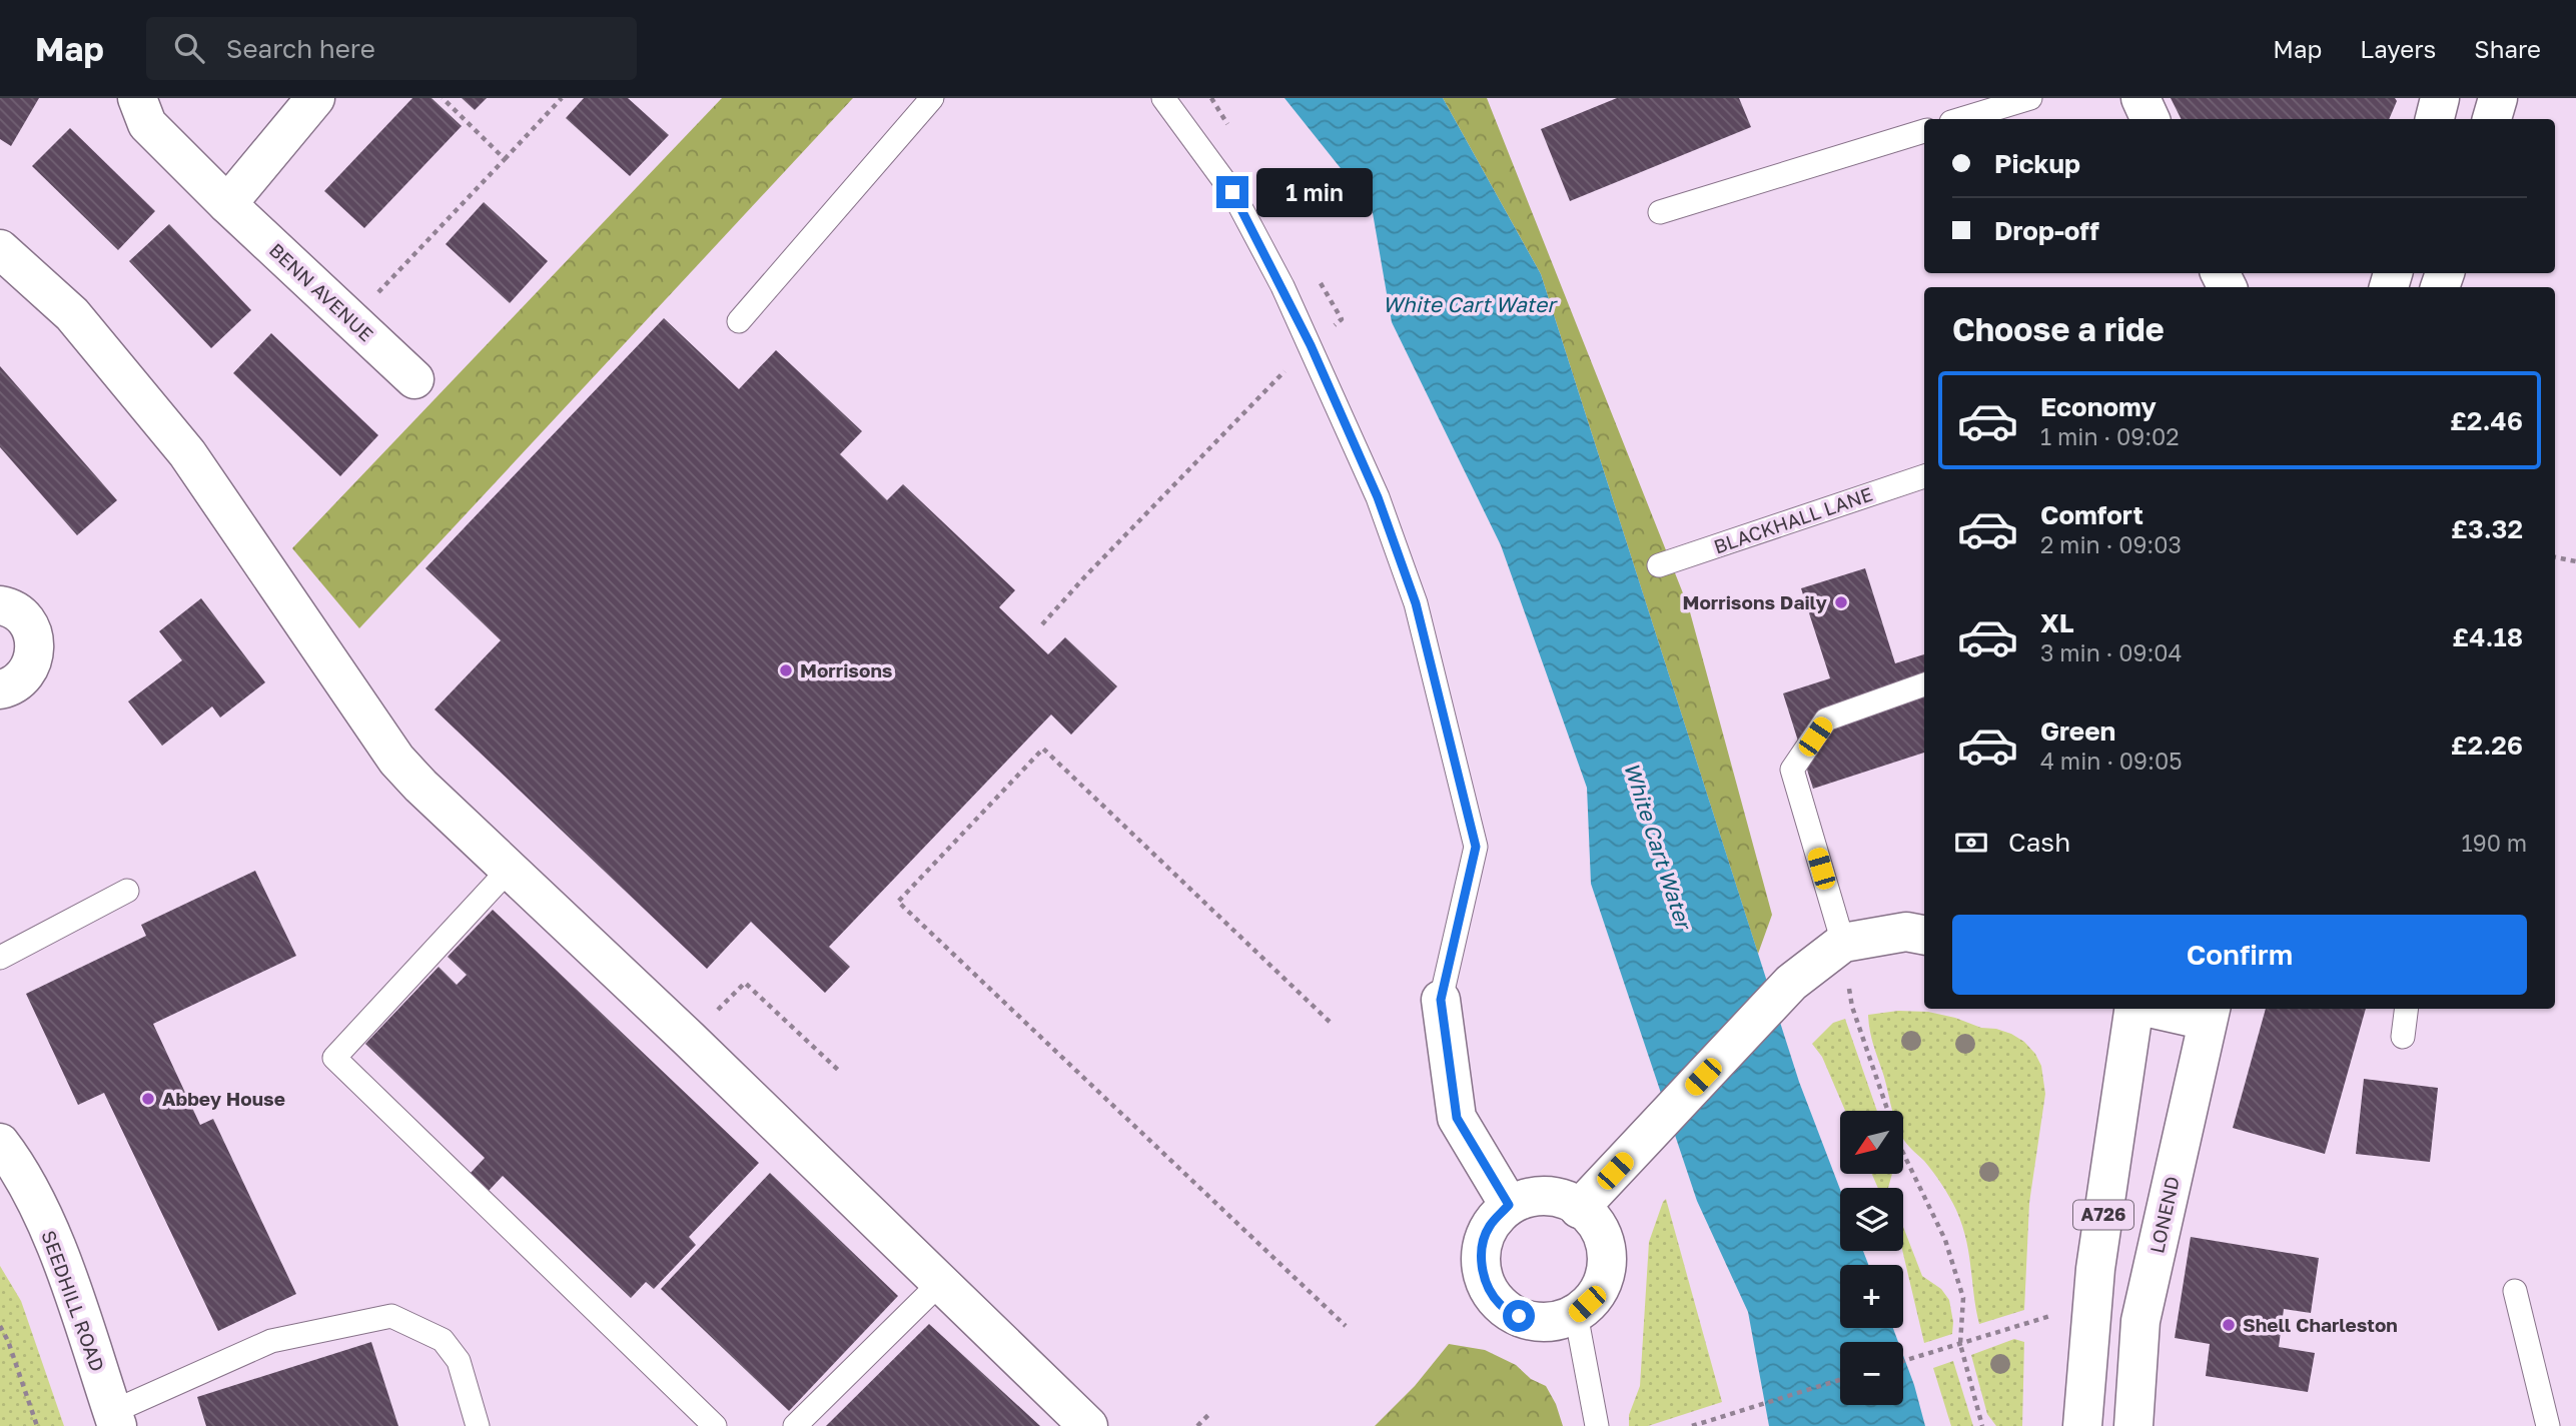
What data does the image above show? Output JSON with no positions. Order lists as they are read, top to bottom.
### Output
{
  "streets": {
    "street": [
      "BENN AVENUE",
      "A726",
      "LONEND",
      "SEEDHILL ROAD"
    ],
    "lane": ["BLACKHALL LANE"]
  },
  "water": ["White Cart Water"],
  "places": [
    "Morrisons Daily",
    "Morrisons",
    "Abbey House",
    "Shell Charleston"
  ],
  "north": "bottom left",
  "page": {
    "header": "Map",
    "search": "Search here",
    "nav": ["Map", "Layers", "Share"],
    "banner": ["Pickup", "Drop-off"],
    "bubble": "1 min",
    "heading": "Choose a ride",
    "list": [
      {
        "name": "Economy",
        "note": "1 min · 09:02",
        "value": "£2.46"
      },
      {
        "name": "Comfort",
        "note": "2 min · 09:03",
        "value": "£3.32"
      },
      {
        "name": "XL",
        "note": "3 min · 09:04",
        "value": "£4.18"
      },
      {
        "name": "Green",
        "note": "4 min · 09:05",
        "value": "£2.26"
      }
    ],
    "pay": ["Cash", "190 m"],
    "buttons": "Confirm",
    "map_buttons": ["+", "−"]
  }
}
